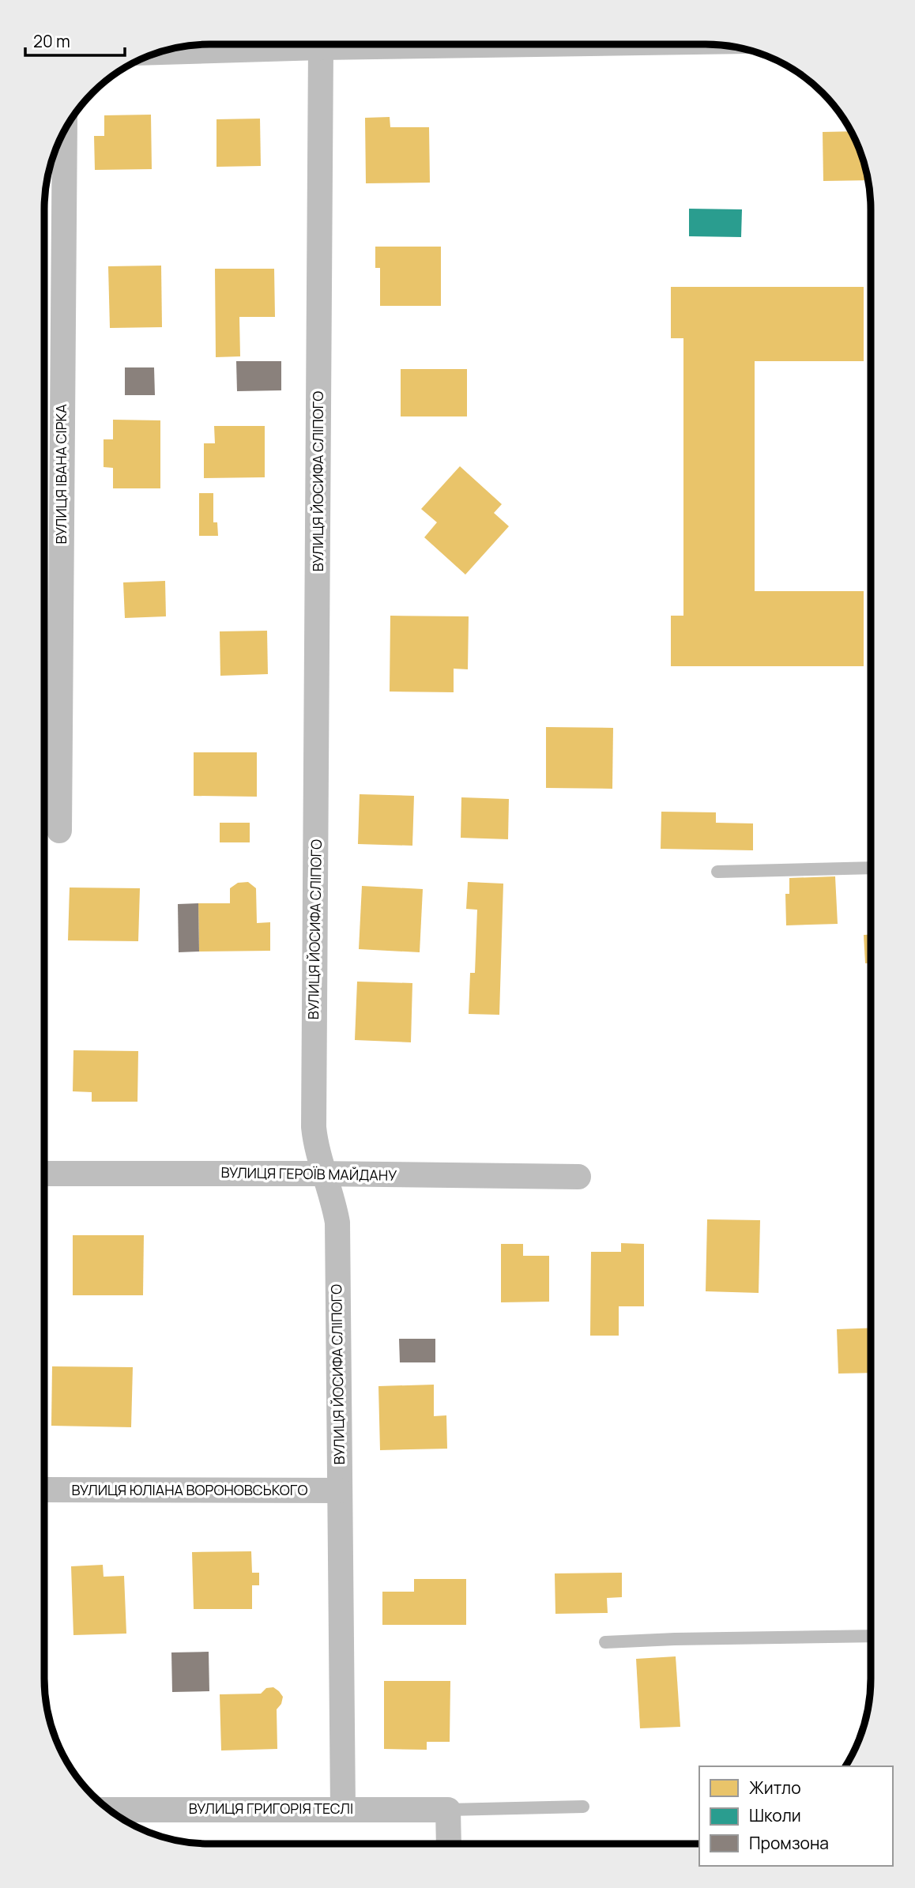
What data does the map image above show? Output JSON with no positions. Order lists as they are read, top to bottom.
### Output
{
  "streets": {
    "street": [
      "ВУЛИЦЯ ІВАНА СІРКА",
      "ВУЛИЦЯ ЙОСИФА СЛІПОГО",
      "ВУЛИЦЯ ГЕРОЇВ МАЙДАНУ",
      "ВУЛИЦЯ ЮЛІАНА ВОРОНОВСЬКОГО",
      "ВУЛИЦЯ ГРИГОРІЯ ТЕСЛІ"
    ]
  },
  "crossings": [
    ["ВУЛИЦЯ ЙОСИФА СЛІПОГО", "ВУЛИЦЯ ГЕРОЇВ МАЙДАНУ"],
    ["ВУЛИЦЯ ЙОСИФА СЛІПОГО", "ВУЛИЦЯ ЮЛІАНА ВОРОНОВСЬКОГО"],
    ["ВУЛИЦЯ ЙОСИФА СЛІПОГО", "ВУЛИЦЯ ГРИГОРІЯ ТЕСЛІ"]
  ],
  "legend": ["Житло", "Школи", "Промзона"],
  "scale_bar": "20 m"
}
